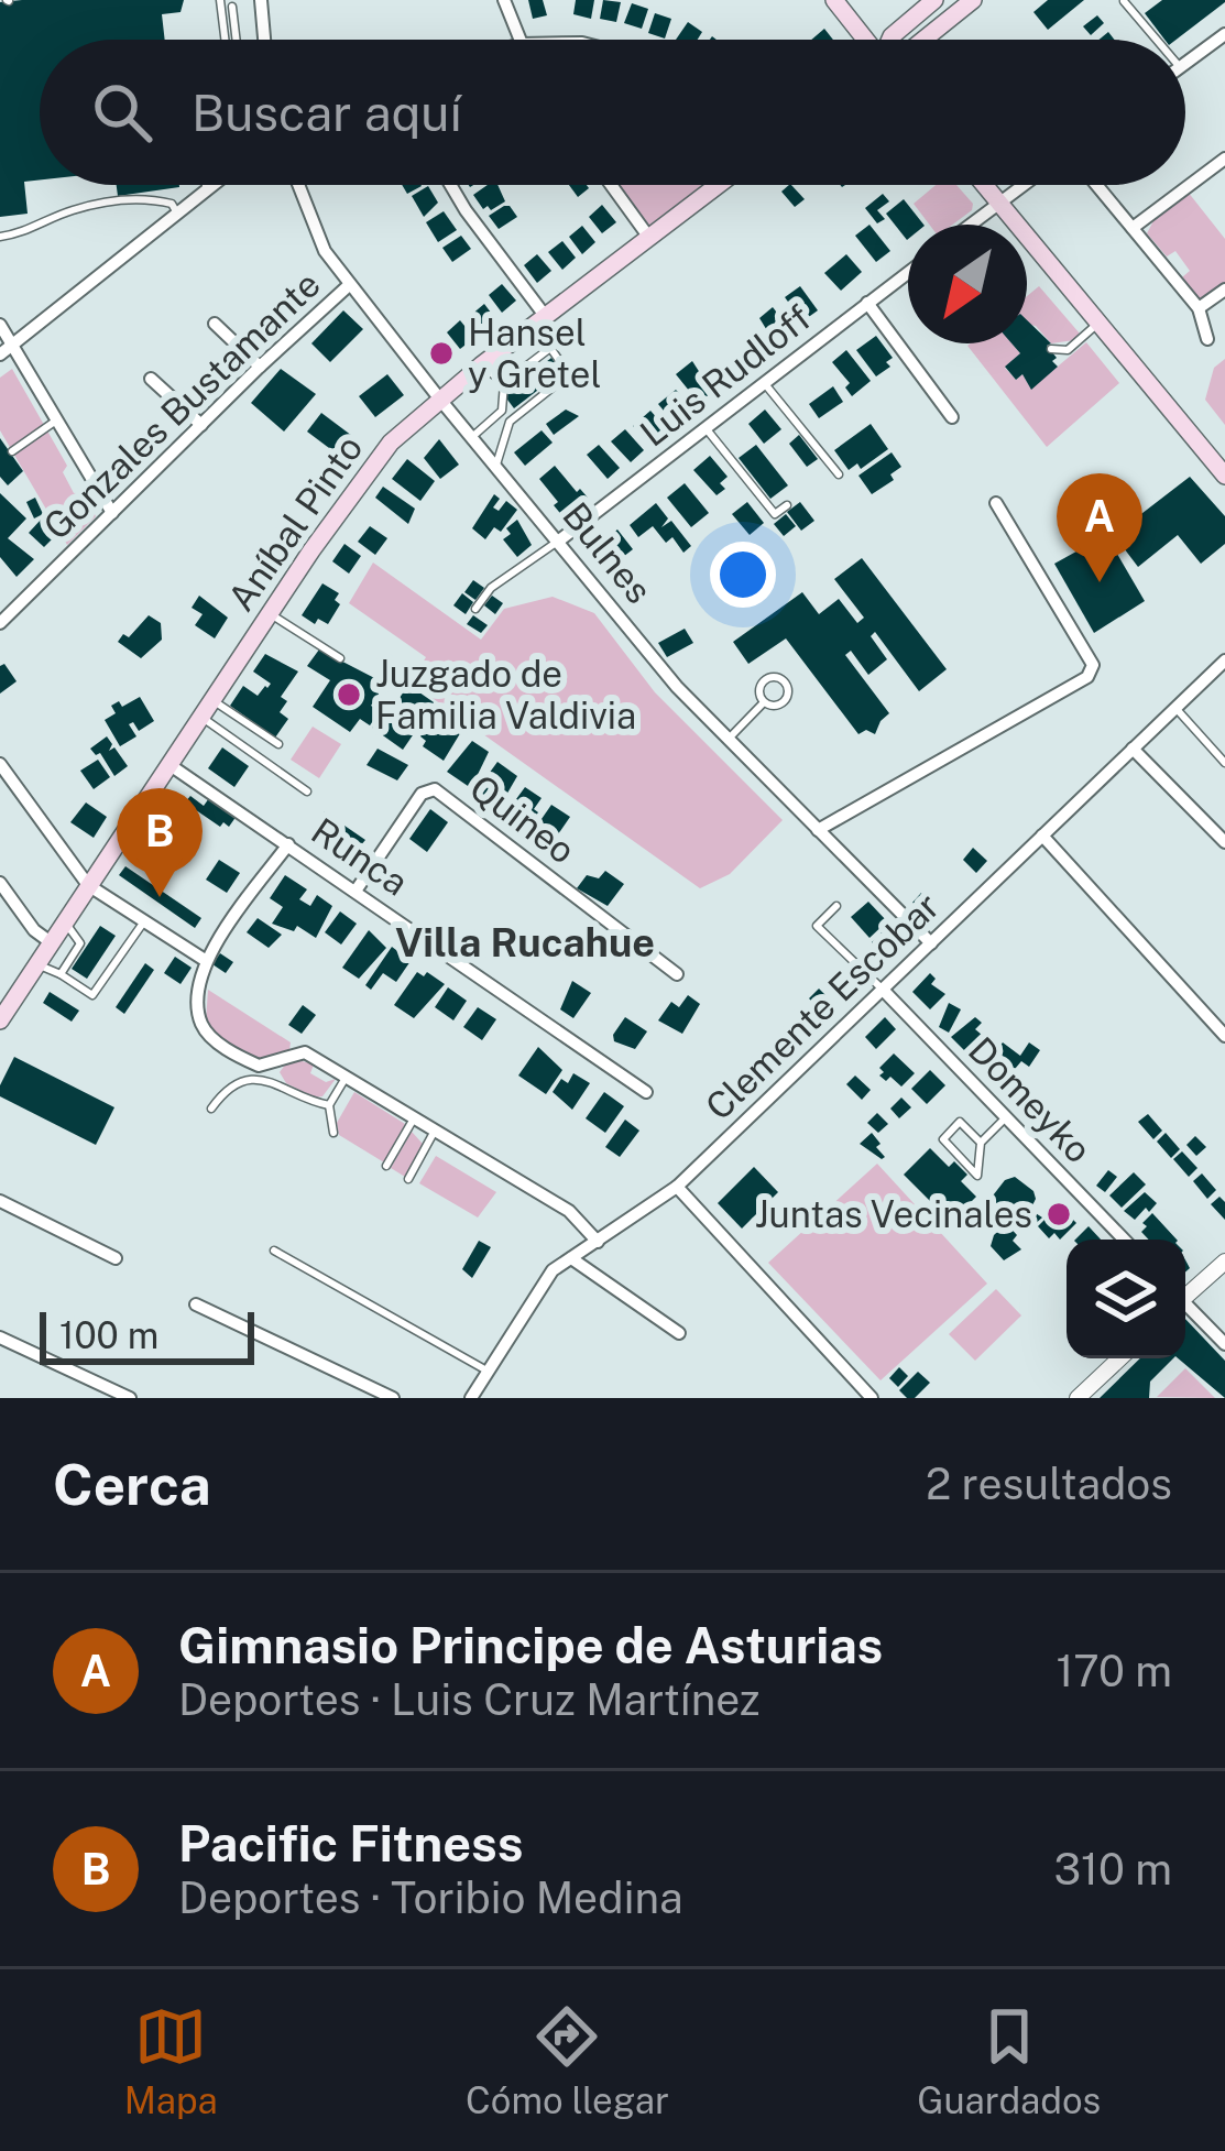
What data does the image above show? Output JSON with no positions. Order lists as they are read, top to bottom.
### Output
{
  "streets": {
    "main road": ["Aníbal Pinto"],
    "street": [
      "Luis Rudloff",
      "Gonzales Bustamante",
      "Bulnes",
      "Quineo",
      "Runca",
      "Clemente Escobar",
      "Domeyko"
    ]
  },
  "crossings": [
    ["Luis Rudloff", "Bulnes"],
    ["Gonzales Bustamante", "Bulnes"],
    ["Aníbal Pinto", "Bulnes"],
    ["Aníbal Pinto", "Runca"],
    ["Bulnes", "Clemente Escobar"],
    ["Quineo", "Runca"],
    ["Clemente Escobar", "Domeyko"]
  ],
  "districts": ["Villa Rucahue"],
  "places": ["Hansel y Gretel", "Juzgado de Familia Valdivia", "Juntas Vecinales"],
  "scale_bar": "100 m",
  "north": "bottom left",
  "page": {
    "search": "Buscar aquí",
    "pins": ["A", "B"],
    "scale": "100 m",
    "heading": ["Cerca", "2 resultados"],
    "list": [
      {
        "mark": "A",
        "name": "Gimnasio Principe de Asturias",
        "note": "Deportes · Luis Cruz Martínez",
        "value": "170 m"
      },
      {
        "mark": "B",
        "name": "Pacific Fitness",
        "note": "Deportes · Toribio Medina",
        "value": "310 m"
      }
    ],
    "nav": ["Mapa", "Cómo llegar", "Guardados"]
  }
}
